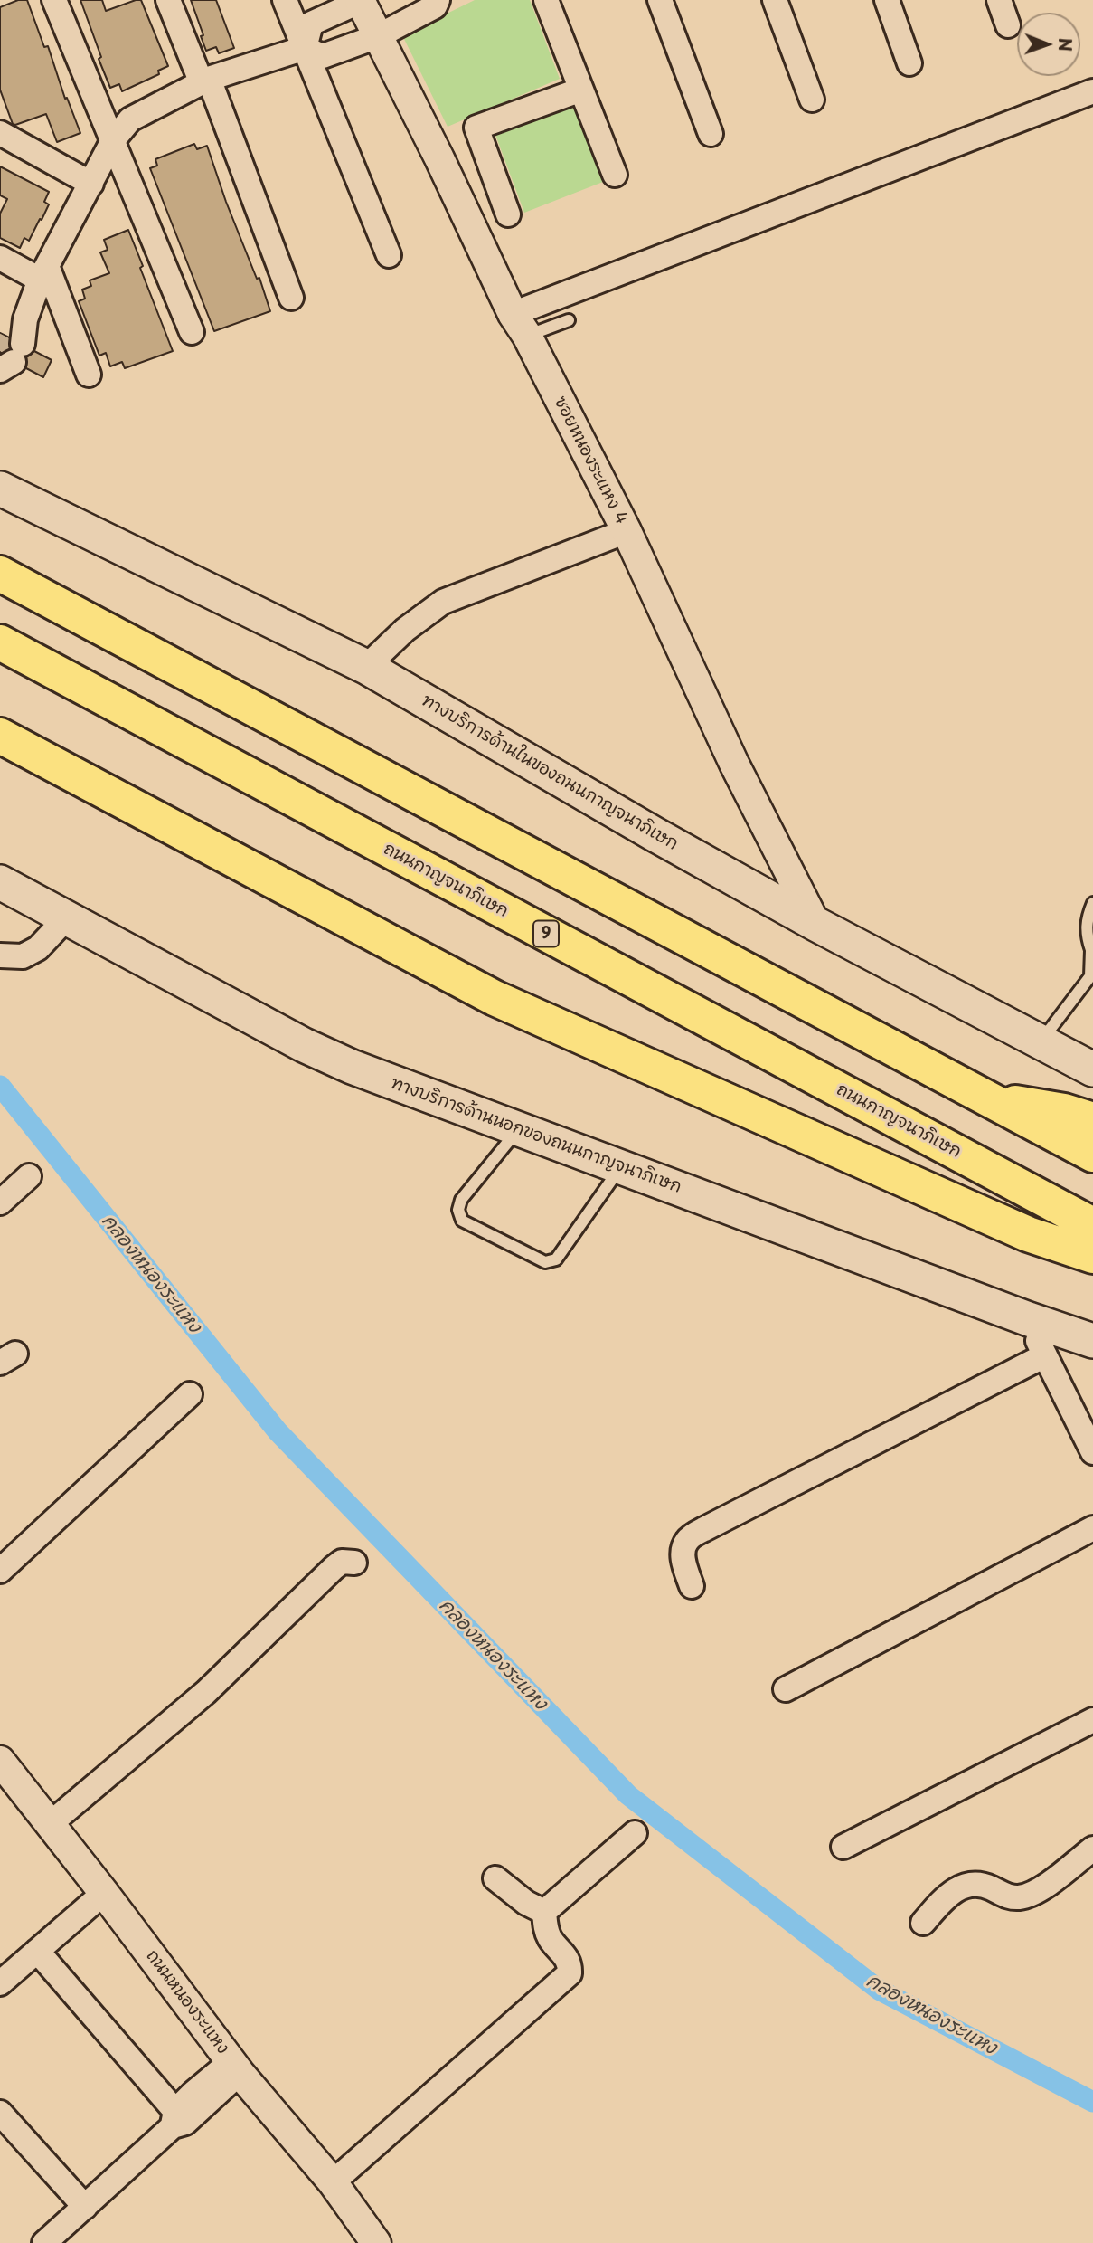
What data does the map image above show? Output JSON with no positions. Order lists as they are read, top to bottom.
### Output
{
  "streets": {
    "highway": ["ถนนกาญจนาภิเษก", "9"],
    "main road": ["ทางบริการด้านในของถนนกาญจนาภิเษก", "ทางบริการด้านนอกของถนนกาญจนาภิเษก"],
    "street": ["ซอยหนองระแหง 4", "ถนนหนองระแหง"]
  },
  "crossings": [
    ["ซอยหนองระแหง 4", "ทางบริการด้านในของถนนกาญจนาภิเษก"]
  ],
  "water": ["คลองหนองระแหง"],
  "north": "right"
}
